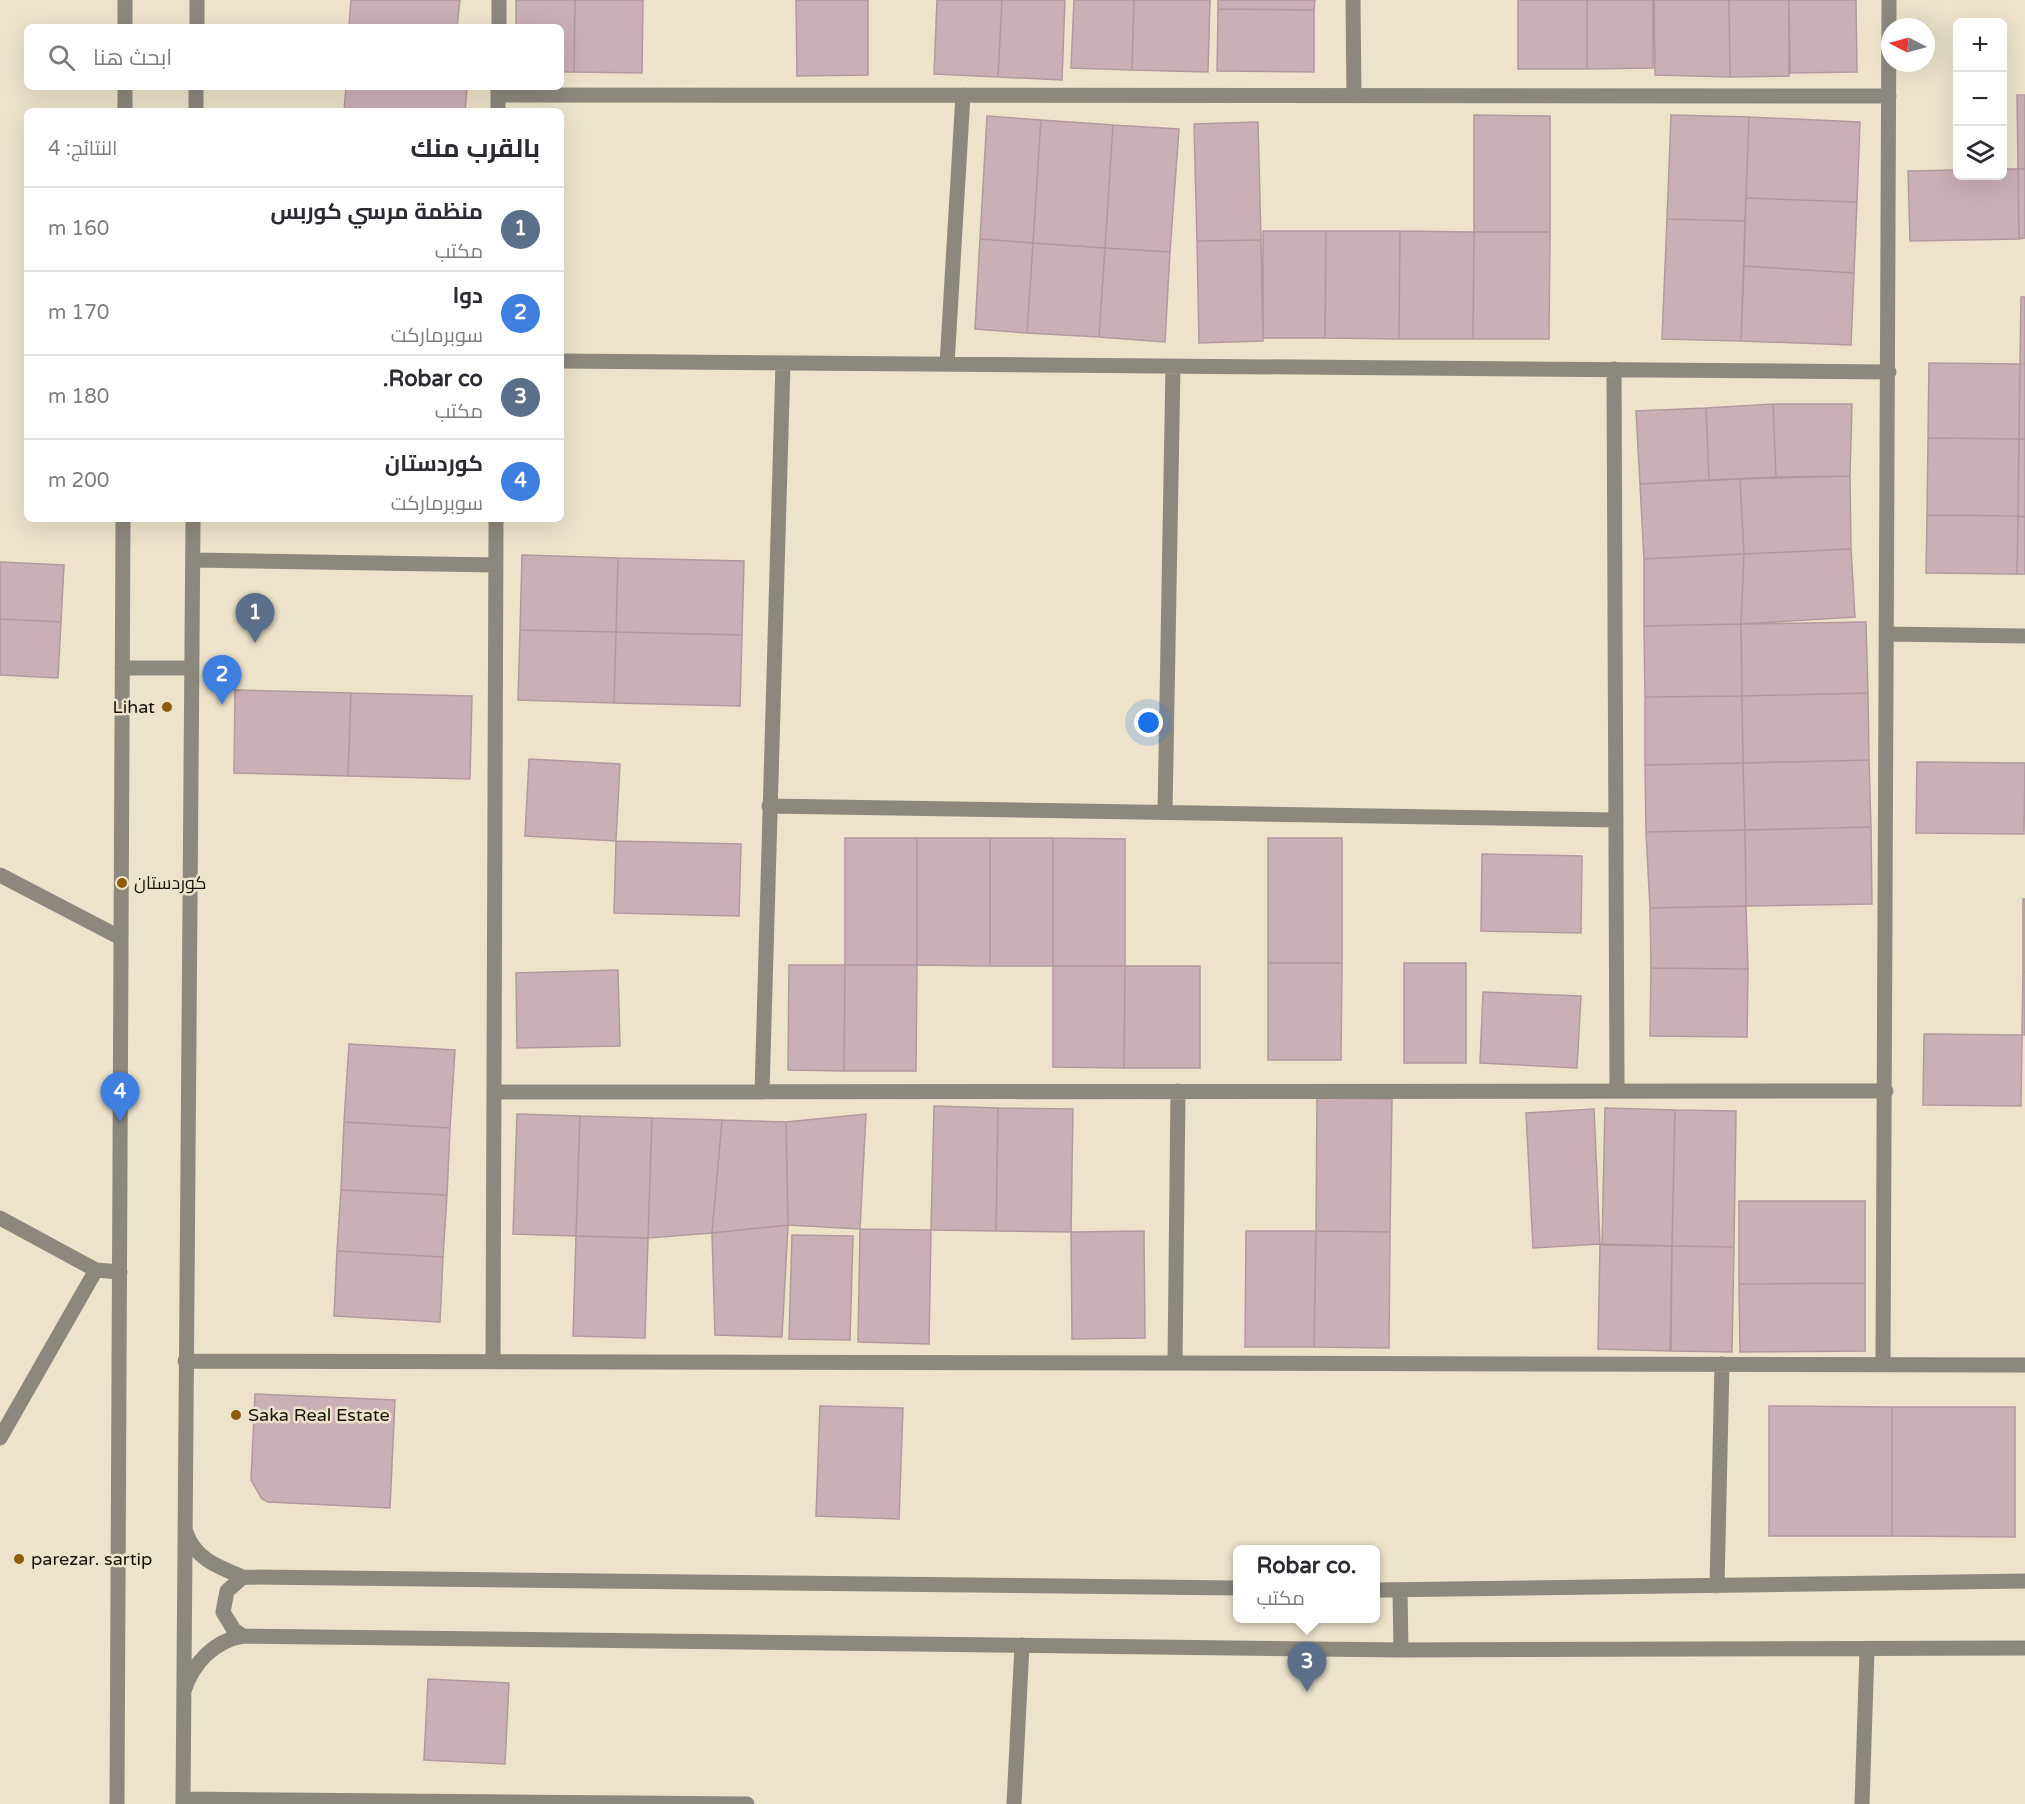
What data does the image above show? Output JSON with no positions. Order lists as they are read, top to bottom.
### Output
{
  "places": [
    "Lihat",
    "کوردستان",
    "Saka Real Estate",
    "parezar. sartip"
  ],
  "north": "left",
  "page": {
    "map_buttons": ["+", "−"],
    "search": "ابحث هنا",
    "heading": ["بالقرب منك", "النتائج: 4"],
    "list": [
      {
        "mark": "1",
        "name": "منظمة مرسي كوربس",
        "note": "مكتب",
        "value": "160 m"
      },
      {
        "mark": "2",
        "name": "دوا",
        "note": "سوبرماركت",
        "value": "170 m"
      },
      {
        "mark": "3",
        "name": "Robar co.",
        "note": "مكتب",
        "value": "180 m"
      },
      {
        "mark": "4",
        "name": "كوردستان",
        "note": "سوبرماركت",
        "value": "200 m"
      }
    ],
    "pins": [
      "1",
      "2",
      "4",
      "3"
    ],
    "popup": ["Robar co.", "مكتب"]
  }
}
